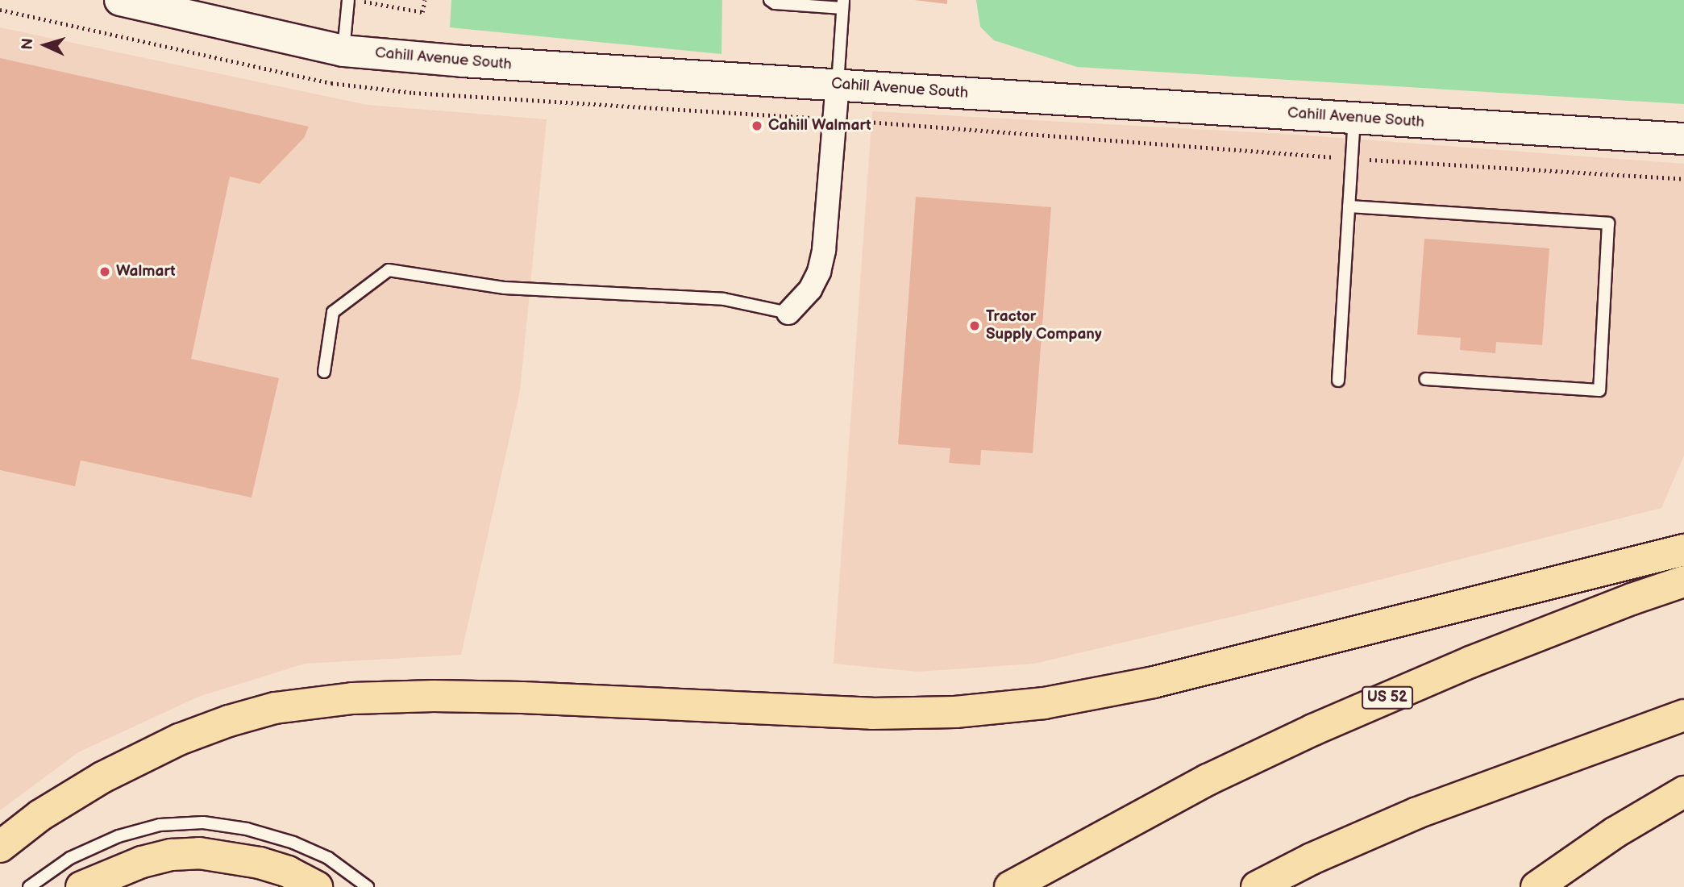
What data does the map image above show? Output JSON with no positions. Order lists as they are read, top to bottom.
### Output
{
  "streets": {
    "highway": ["US 52"],
    "street": ["Cahill Avenue South"]
  },
  "places": ["Cahill Walmart", "Walmart", "Tractor Supply Company"],
  "north": "left"
}
